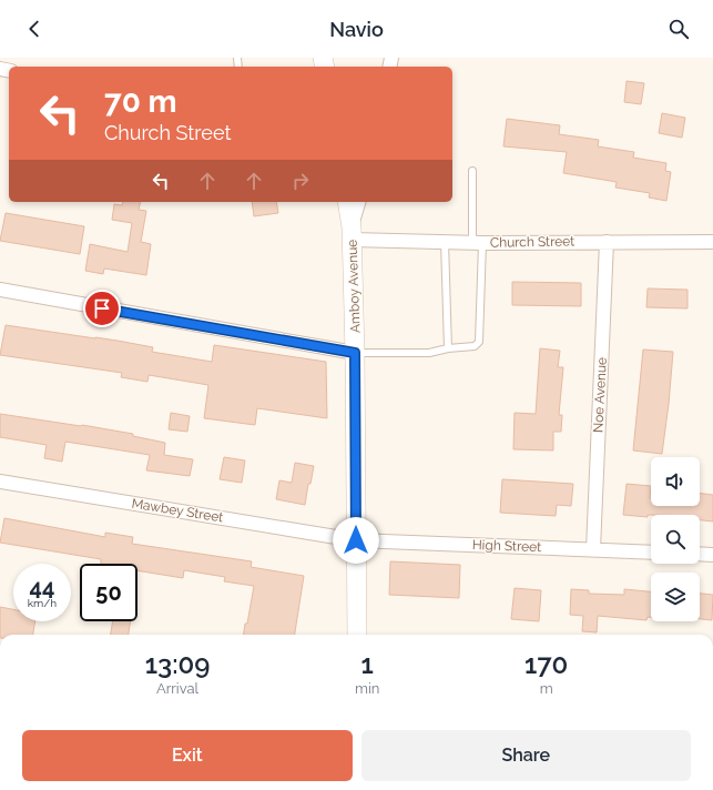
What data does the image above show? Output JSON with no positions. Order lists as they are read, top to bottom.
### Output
{
  "streets": {
    "main road": ["Amboy Avenue"],
    "street": [
      "Church Street",
      "Noe Avenue",
      "Mawbey Street",
      "High Street"
    ]
  },
  "crossings": [
    ["Church Street", "Amboy Avenue"],
    ["Church Street", "Noe Avenue"],
    ["Amboy Avenue", "Mawbey Street"],
    ["Amboy Avenue", "High Street"],
    ["Noe Avenue", "High Street"],
    ["Mawbey Street", "High Street"]
  ],
  "page": {
    "header": "Navio",
    "turn": ["70 m", "Church Street"],
    "speed": "44 km/h",
    "limit": "50",
    "eta": [
      "13:09",
      "Arrival",
      "1",
      "min",
      "170",
      "m"
    ],
    "buttons": ["Exit", "Share"]
  }
}
